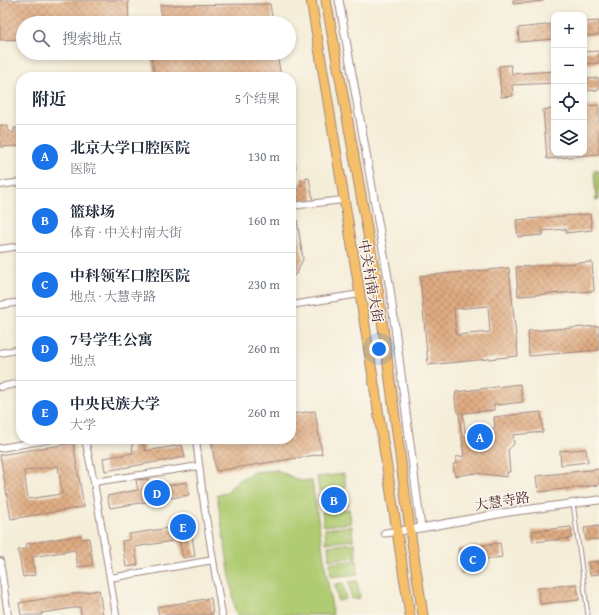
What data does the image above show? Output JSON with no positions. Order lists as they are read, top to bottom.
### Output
{
  "streets": {
    "main road": ["中关村南大街"],
    "street": ["大慧寺路"]
  },
  "crossings": [
    ["中关村南大街", "大慧寺路"]
  ],
  "page": {
    "map_buttons": ["+", "−"],
    "search": "搜索地点",
    "heading": ["附近", "5个结果"],
    "list": [
      {
        "mark": "A",
        "name": "北京大学口腔医院",
        "note": "医院",
        "value": "130 m"
      },
      {
        "mark": "B",
        "name": "篮球场",
        "note": "体育 · 中关村南大街",
        "value": "160 m"
      },
      {
        "mark": "C",
        "name": "中科领军口腔医院",
        "note": "地点 · 大慧寺路",
        "value": "230 m"
      },
      {
        "mark": "D",
        "name": "7号学生公寓",
        "note": "地点",
        "value": "260 m"
      },
      {
        "mark": "E",
        "name": "中央民族大学",
        "note": "大学",
        "value": "260 m"
      }
    ],
    "pins": [
      "A",
      "D",
      "B",
      "E",
      "C"
    ]
  }
}
